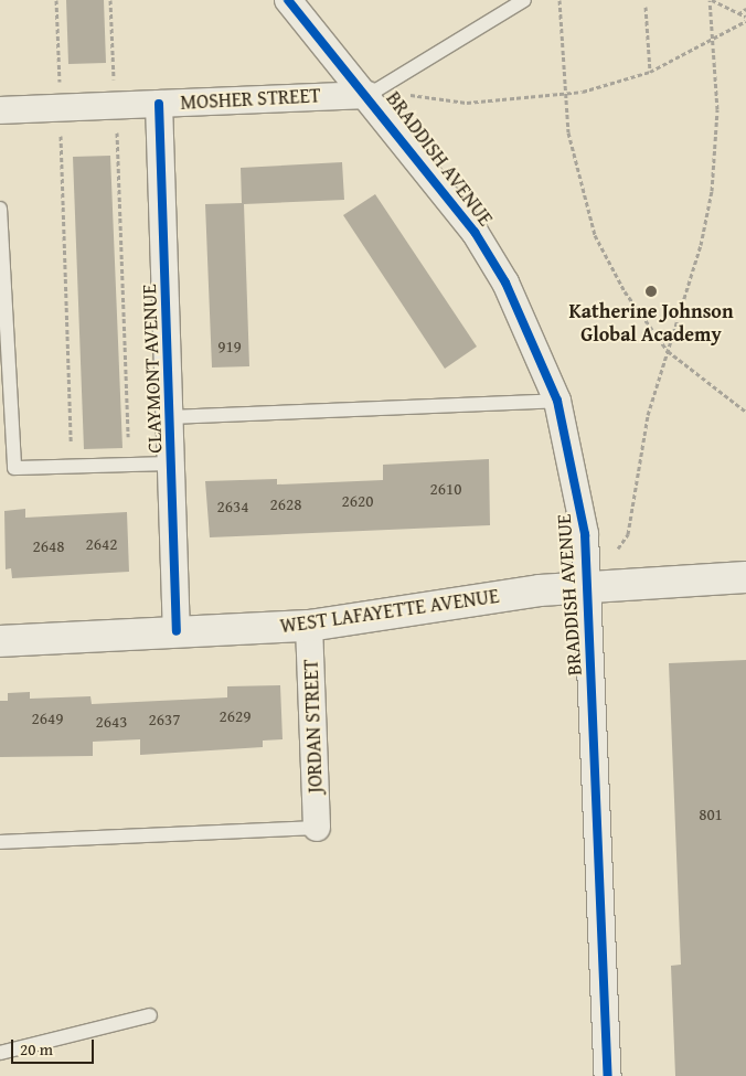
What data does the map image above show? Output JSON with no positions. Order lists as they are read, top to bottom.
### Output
{
  "streets": {
    "main road": ["WEST LAFAYETTE AVENUE"],
    "street": [
      "MOSHER STREET",
      "BRADDISH AVENUE",
      "CLAYMONT AVENUE",
      "JORDAN STREET"
    ]
  },
  "crossings": [
    ["MOSHER STREET", "BRADDISH AVENUE"],
    ["MOSHER STREET", "CLAYMONT AVENUE"],
    ["BRADDISH AVENUE", "WEST LAFAYETTE AVENUE"],
    ["CLAYMONT AVENUE", "WEST LAFAYETTE AVENUE"],
    ["WEST LAFAYETTE AVENUE", "JORDAN STREET"]
  ],
  "places": ["Katherine Johnson Global Academy"],
  "house_numbers": [
    "919",
    "2610",
    "2620",
    "2628",
    "2634",
    "2642",
    "2648",
    "2629",
    "2649",
    "2637",
    "2643",
    "801"
  ],
  "scale_bar": "20 m"
}
